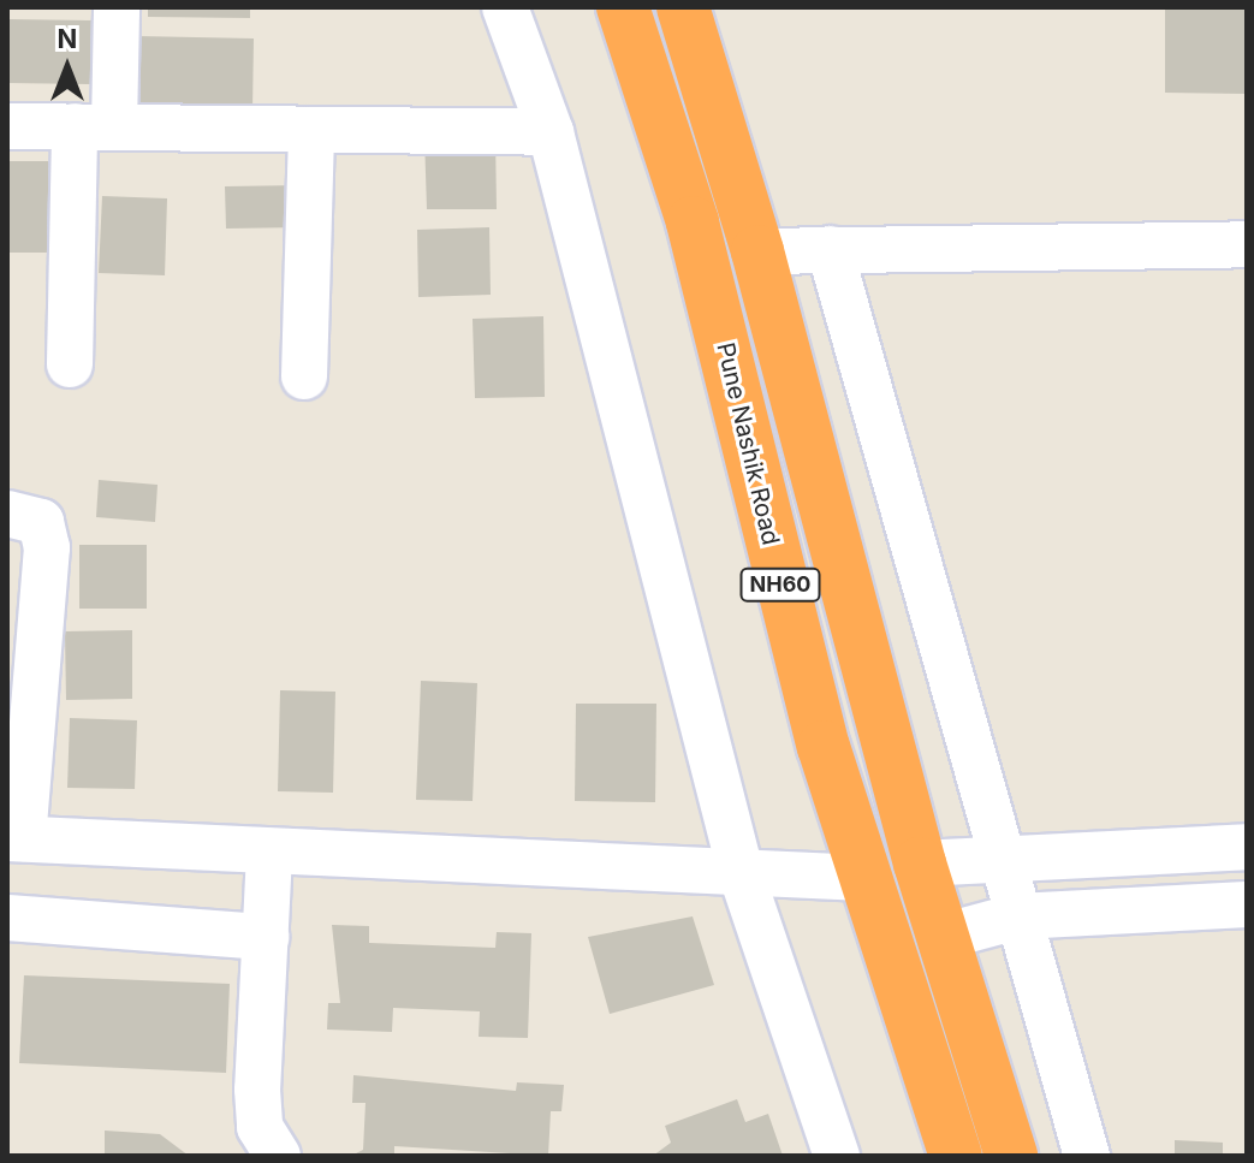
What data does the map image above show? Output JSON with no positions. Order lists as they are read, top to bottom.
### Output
{
  "streets": {
    "highway": ["Pune Nashik Road", "NH60"]
  },
  "north": "top"
}
